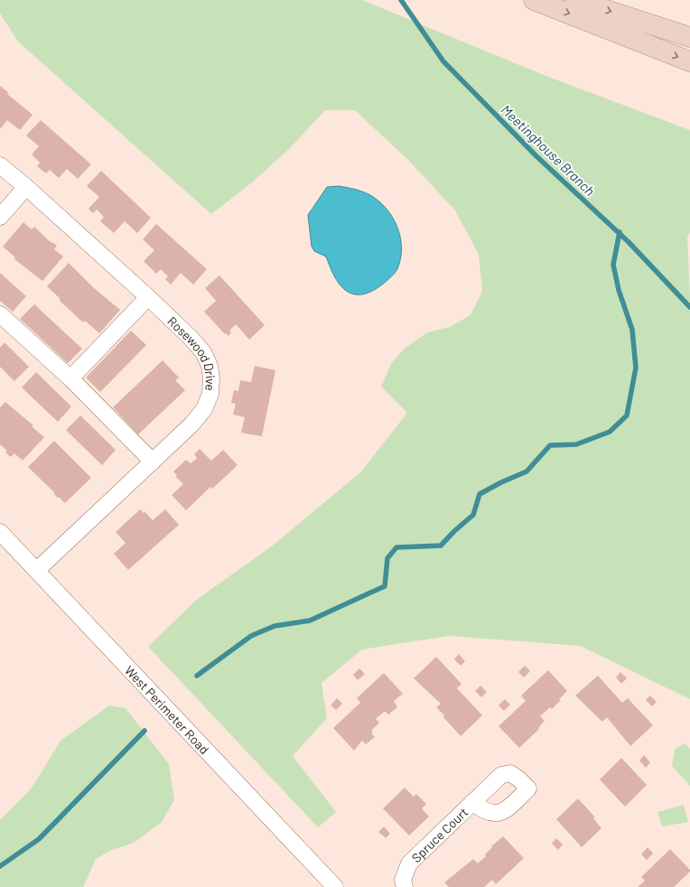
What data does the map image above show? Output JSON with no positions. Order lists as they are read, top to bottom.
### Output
{
  "streets": {
    "street": ["Rosewood Drive", "West Perimeter Road", "Spruce Court"]
  },
  "crossings": [
    ["Rosewood Drive", "West Perimeter Road"]
  ],
  "water": ["Meetinghouse Branch"]
}
